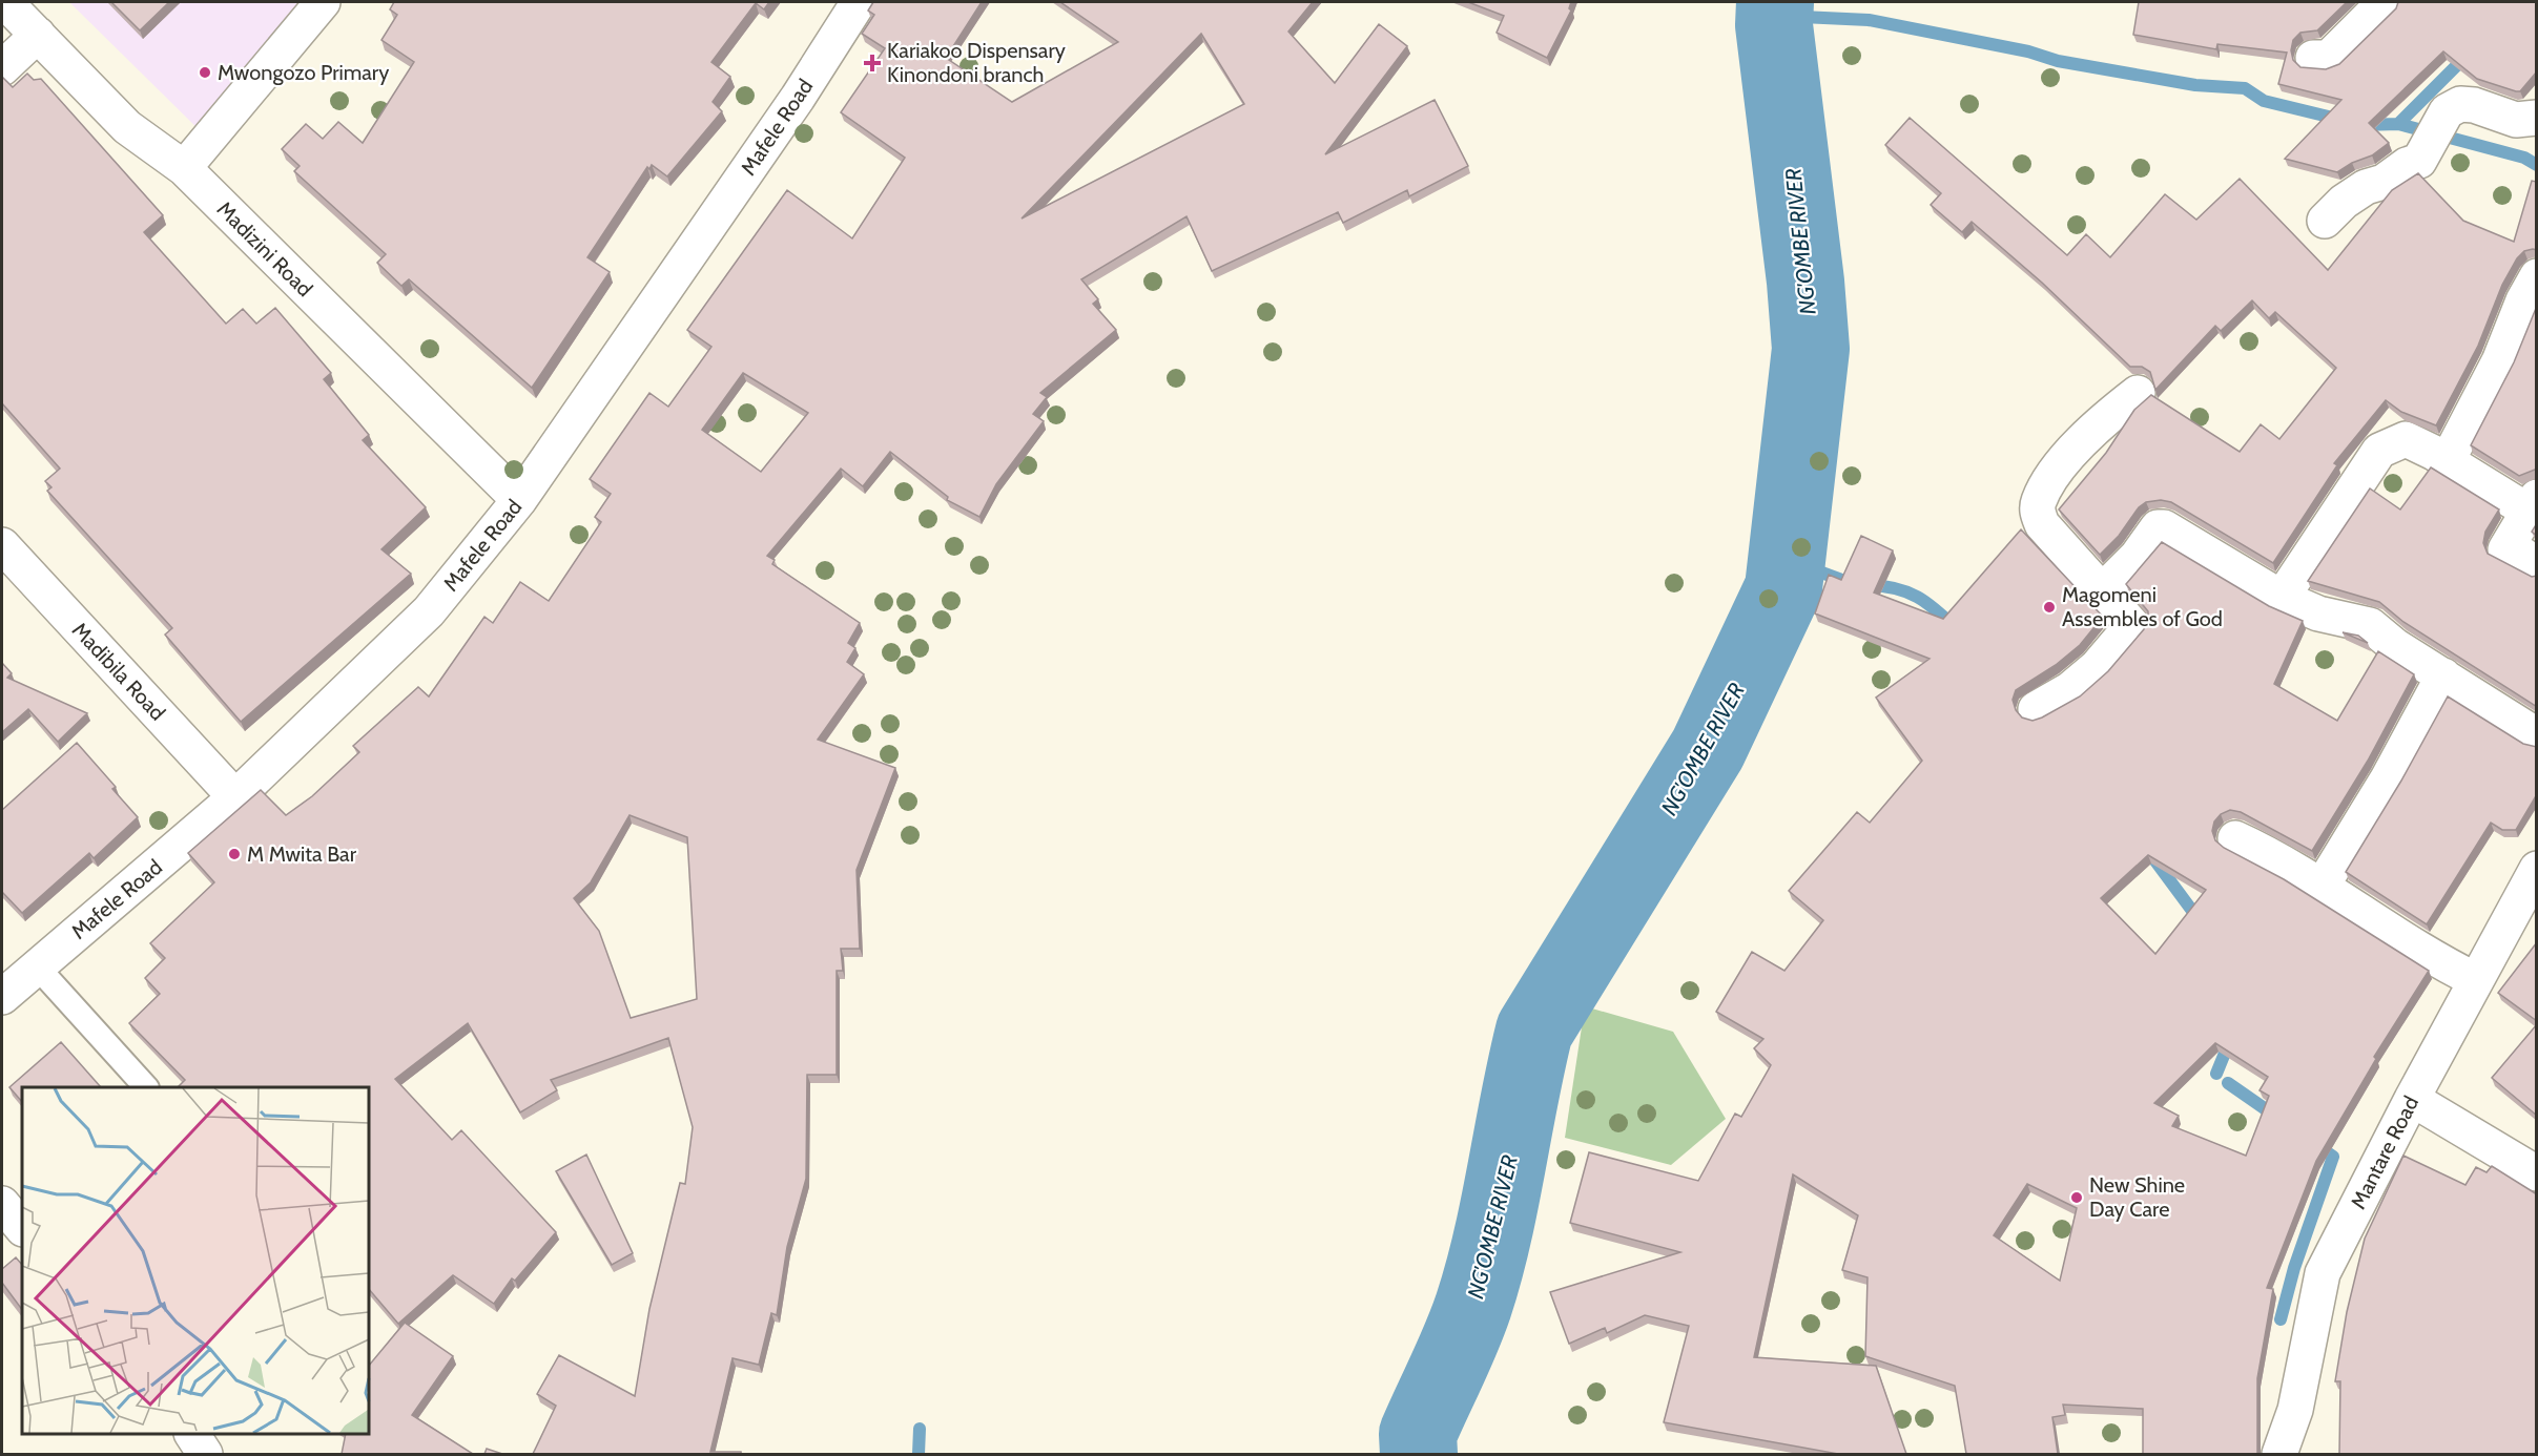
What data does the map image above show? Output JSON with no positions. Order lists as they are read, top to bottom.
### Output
{
  "streets": {
    "street": [
      "Mafele Road",
      "Madizini Road",
      "Madibila Road",
      "Mantare Road"
    ]
  },
  "crossings": [
    ["Mafele Road", "Madizini Road"],
    ["Mafele Road", "Madibila Road"]
  ],
  "water": ["NG'OMBE RIVER"],
  "places": {
    "health": ["Kariakoo Dispensary Kinondoni branch"],
    "other": [
      "Mwongozo Primary",
      "Magomeni Assembles of God",
      "M Mwita Bar",
      "New Shine Day Care"
    ]
  }
}
